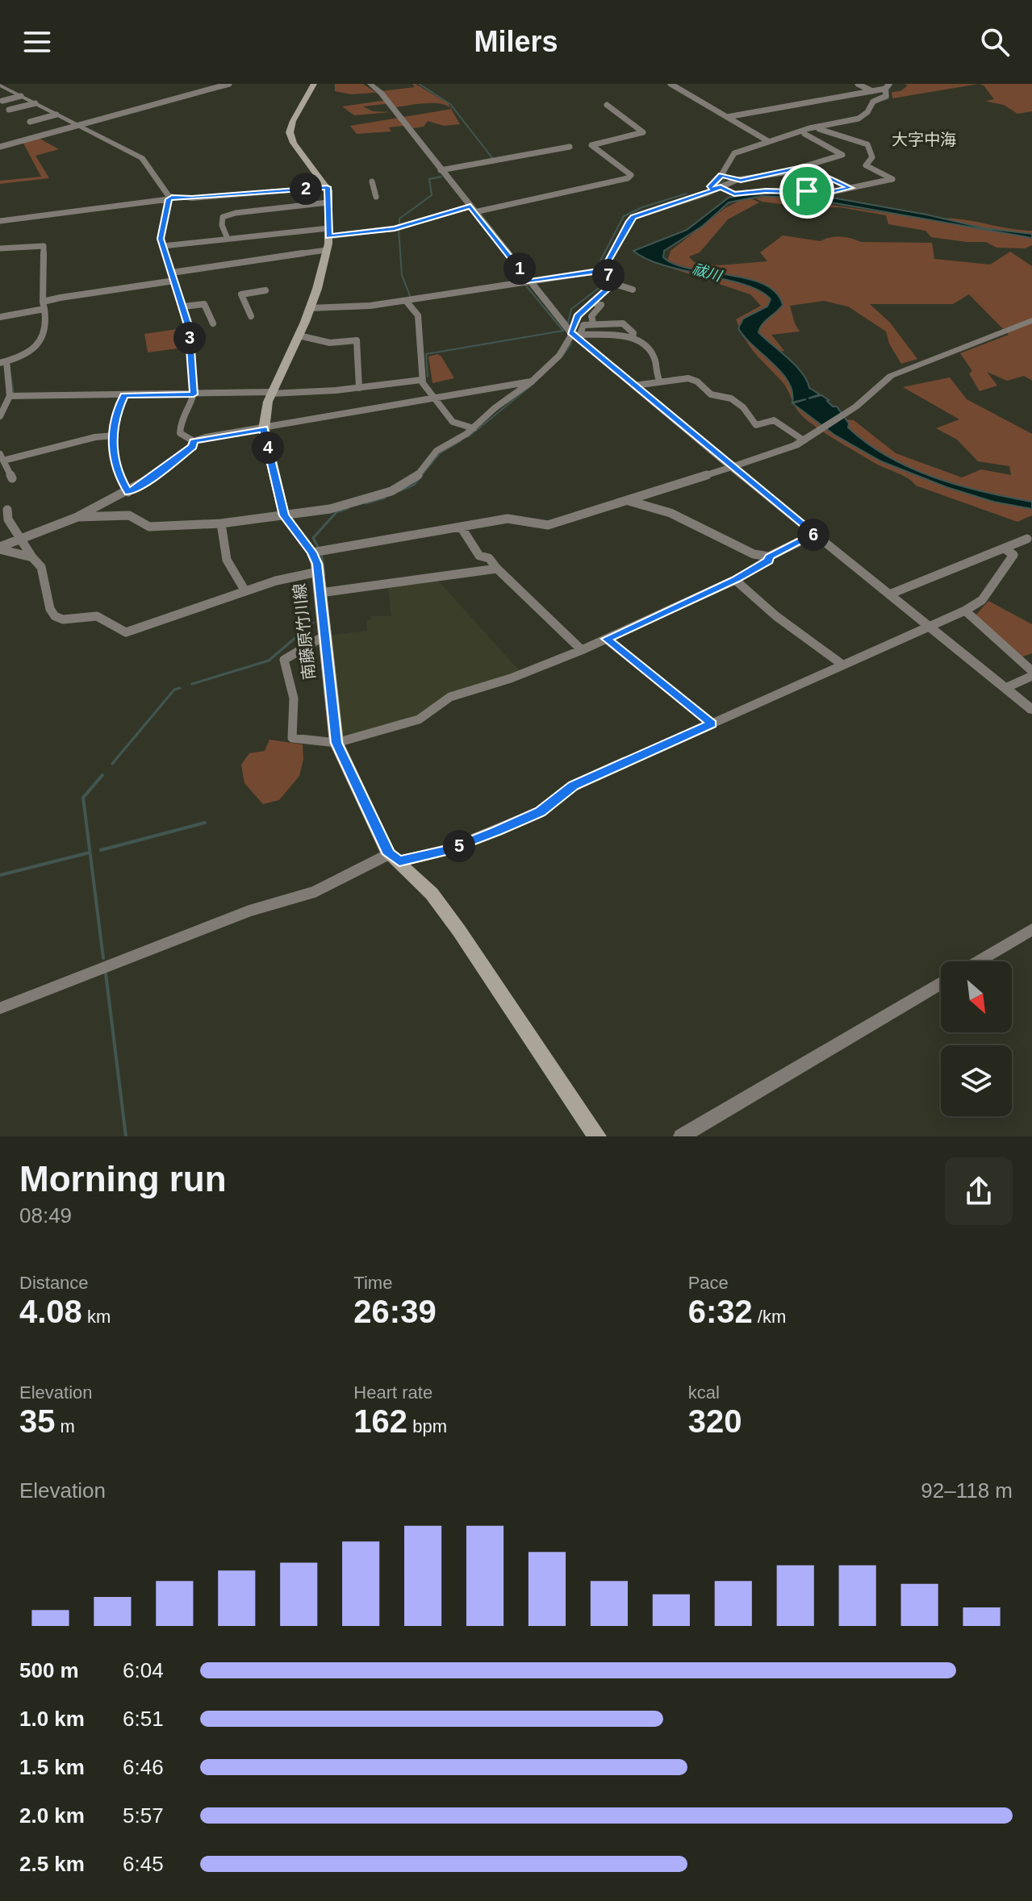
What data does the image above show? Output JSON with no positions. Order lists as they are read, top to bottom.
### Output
{
  "streets": {
    "main road": ["南藤原竹川線"]
  },
  "districts": ["大字中海"],
  "water": ["祓川"],
  "north": "bottom right",
  "page": {
    "header": "Milers",
    "pins": [
      "2",
      "1",
      "7",
      "3",
      "4",
      "6",
      "5"
    ],
    "heading": ["Morning run", "08:49"],
    "stats": [
      ["Distance", "4.08 km"],
      ["Time", "26:39"],
      ["Pace", "6:32 /km"],
      ["Elevation", "35 m"],
      ["Heart rate", "162 bpm"],
      ["kcal", "320"]
    ],
    "chart": ["Elevation", "92–118 m"],
    "list": [
      {
        "name": "500 m",
        "note": "6:04"
      },
      {
        "name": "1.0 km",
        "note": "6:51"
      },
      {
        "name": "1.5 km",
        "note": "6:46"
      },
      {
        "name": "2.0 km",
        "note": "5:57"
      },
      {
        "name": "2.5 km",
        "note": "6:45"
      }
    ]
  }
}
